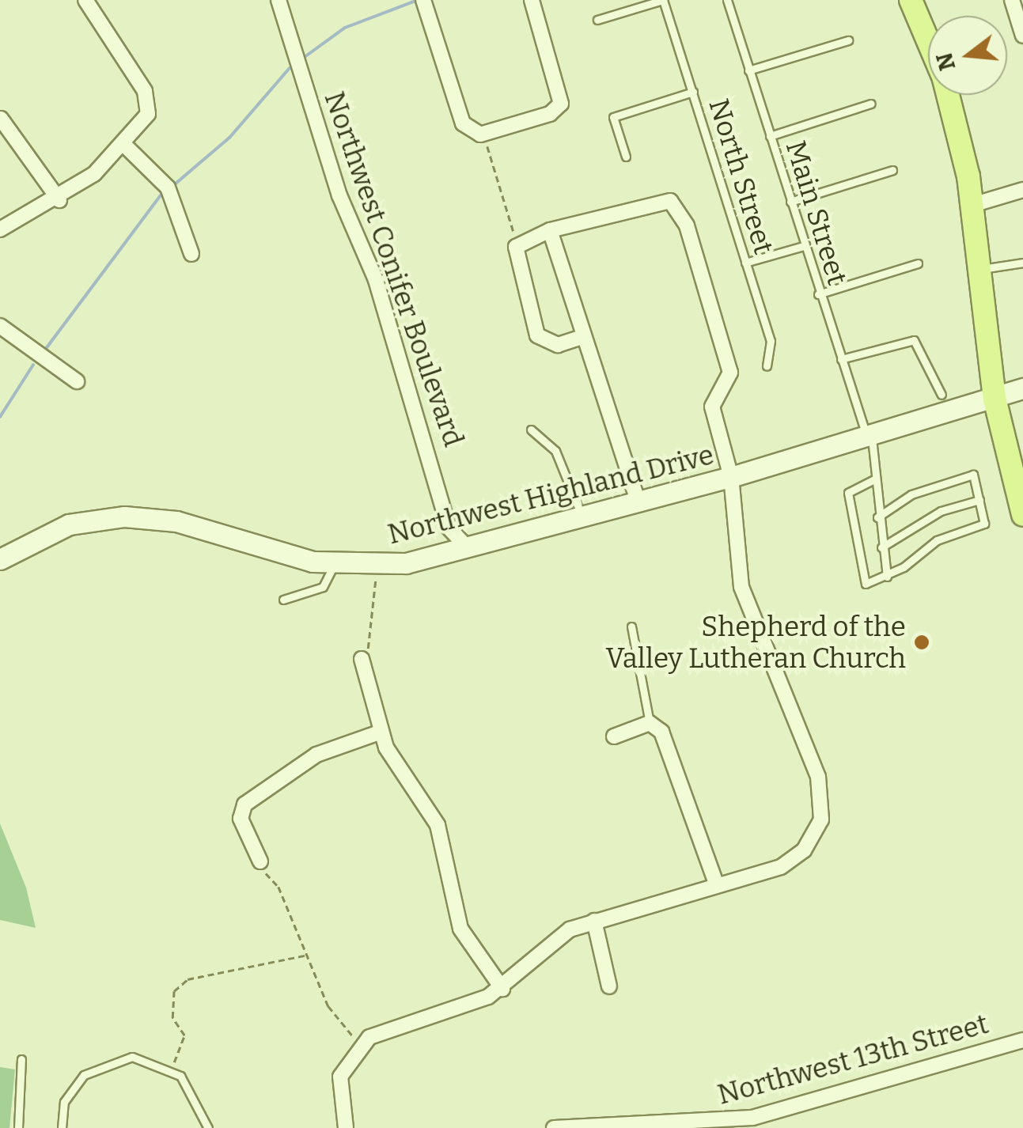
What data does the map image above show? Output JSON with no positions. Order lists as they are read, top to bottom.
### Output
{
  "streets": {
    "main road": ["Northwest Highland Drive"],
    "street": ["Northwest Conifer Boulevard", "Northwest 13th Street"],
    "lane": ["North Street", "Main Street"]
  },
  "crossings": [
    ["Main Street", "Northwest Highland Drive"],
    ["Northwest Conifer Boulevard", "Northwest Highland Drive"]
  ],
  "places": ["Shepherd of the Valley Lutheran Church"],
  "north": "left"
}
